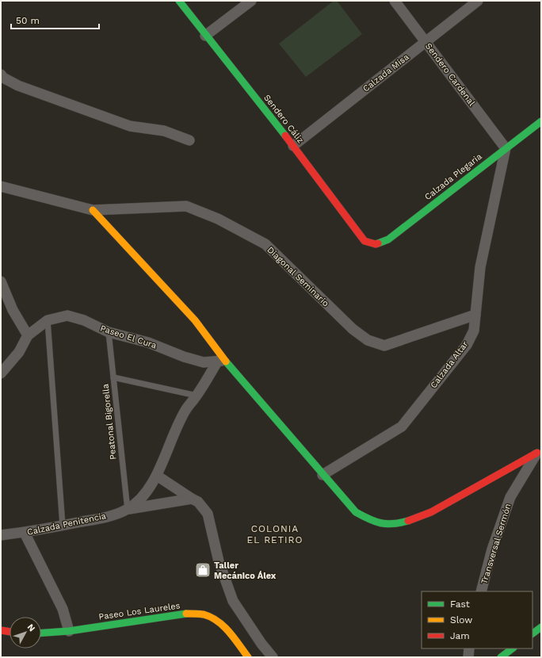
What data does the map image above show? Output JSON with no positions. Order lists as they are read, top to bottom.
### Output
{
  "streets": {
    "street": [
      "Calzada Misa",
      "Sendero Cardenal",
      "Sendero Cáliz",
      "Calzada Plegaria",
      "Diagonal Seminario",
      "Paseo El Cura",
      "Calzada Altar",
      "Calzada Penitencia",
      "Transversal Sermón",
      "Paseo Los Laureles"
    ],
    "lane": ["Peatonal Bigorella"]
  },
  "crossings": [
    ["Calzada Misa", "Sendero Cardenal"],
    ["Calzada Misa", "Sendero Cáliz"],
    ["Sendero Cardenal", "Calzada Plegaria"],
    ["Sendero Cardenal", "Calzada Altar"],
    ["Sendero Cáliz", "Calzada Plegaria"],
    ["Calzada Plegaria", "Calzada Altar"],
    ["Diagonal Seminario", "Calzada Altar"],
    ["Paseo El Cura", "Peatonal Bigorella"],
    ["Paseo El Cura", "Calzada Penitencia"],
    ["Peatonal Bigorella", "Calzada Penitencia"]
  ],
  "districts": ["COLONIA EL RETIRO"],
  "places": {
    "shop": ["Taller Mecánico Álex"]
  },
  "legend": ["Fast", "Slow", "Jam"],
  "scale_bar": "50 m",
  "north": "top right"
}
